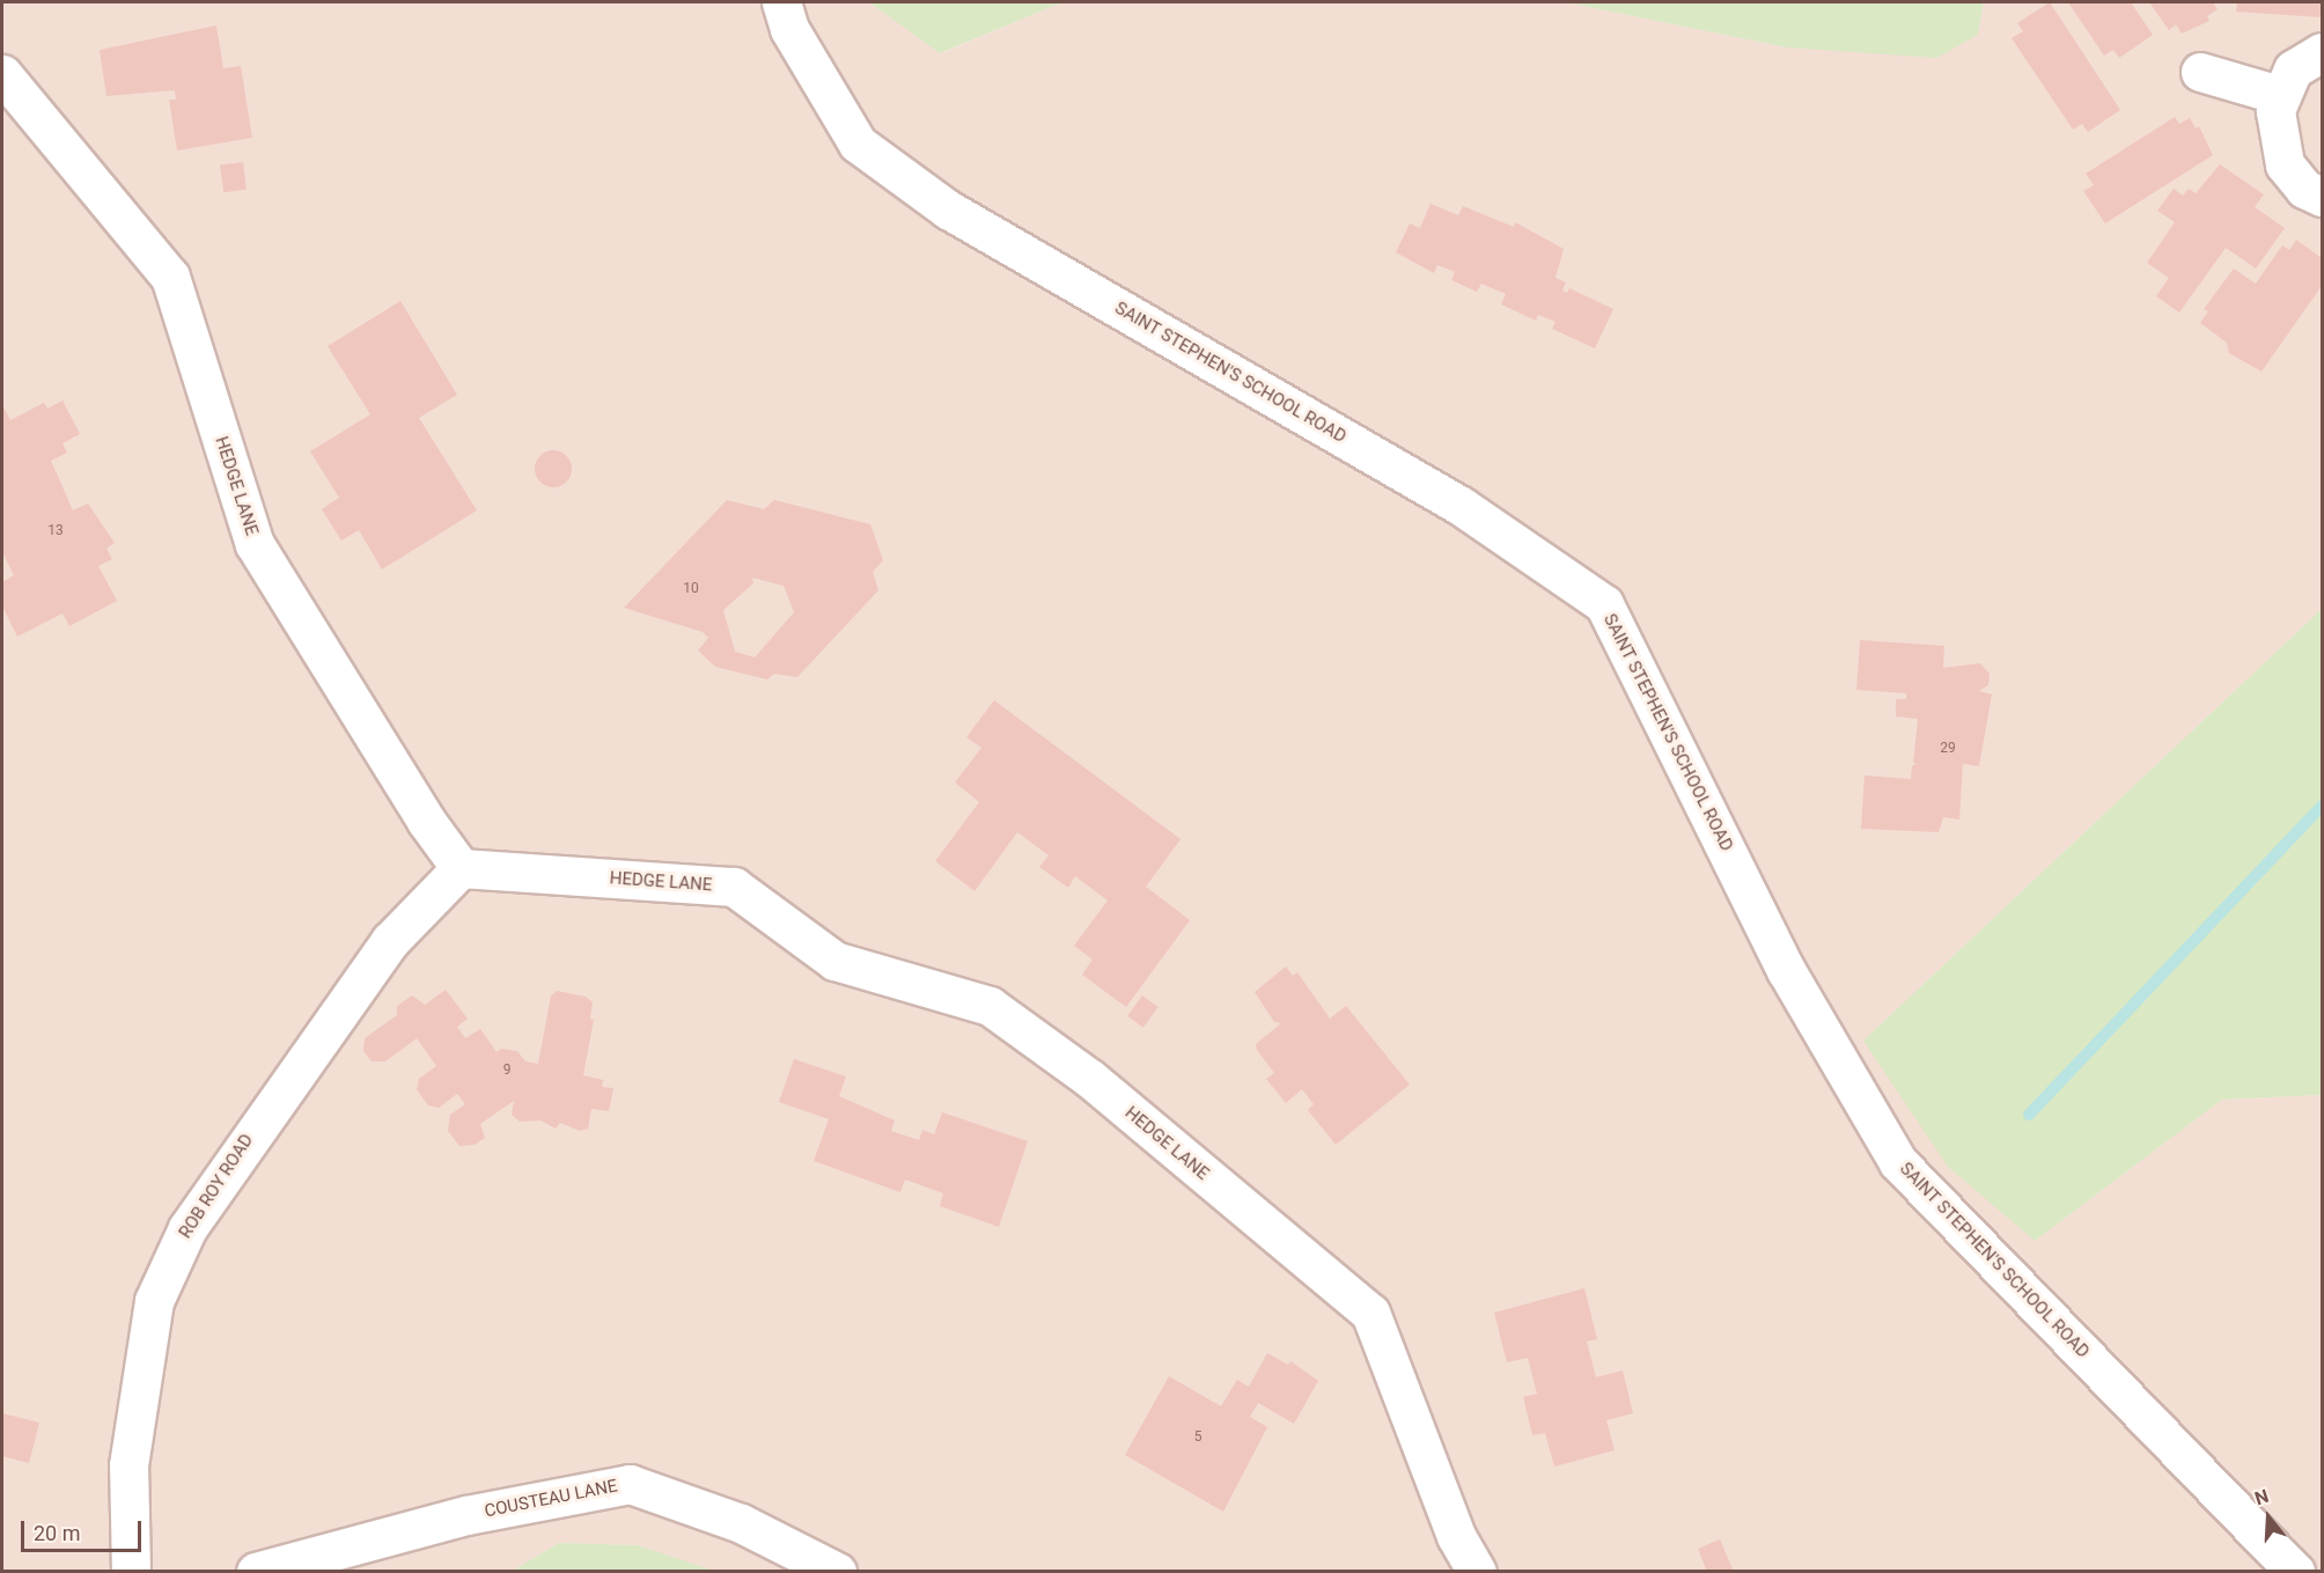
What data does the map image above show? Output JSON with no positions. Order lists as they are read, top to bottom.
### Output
{
  "streets": {
    "street": [
      "SAINT STEPHEN'S SCHOOL ROAD",
      "HEDGE LANE",
      "ROB ROY ROAD",
      "COUSTEAU LANE"
    ]
  },
  "crossings": [
    ["HEDGE LANE", "ROB ROY ROAD"]
  ],
  "house_numbers": [
    "13",
    "10",
    "29",
    "9",
    "5"
  ],
  "scale_bar": "20 m",
  "north": "top"
}
